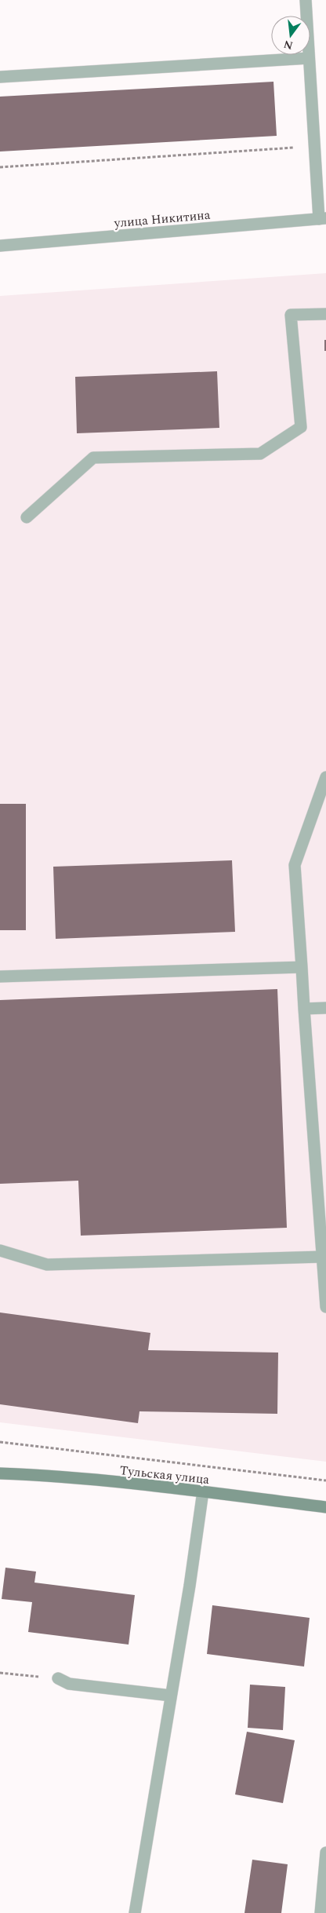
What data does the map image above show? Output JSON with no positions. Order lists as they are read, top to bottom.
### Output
{
  "streets": {
    "main road": ["Тульская улица"],
    "street": ["улица Никитина"]
  },
  "north": "bottom"
}
